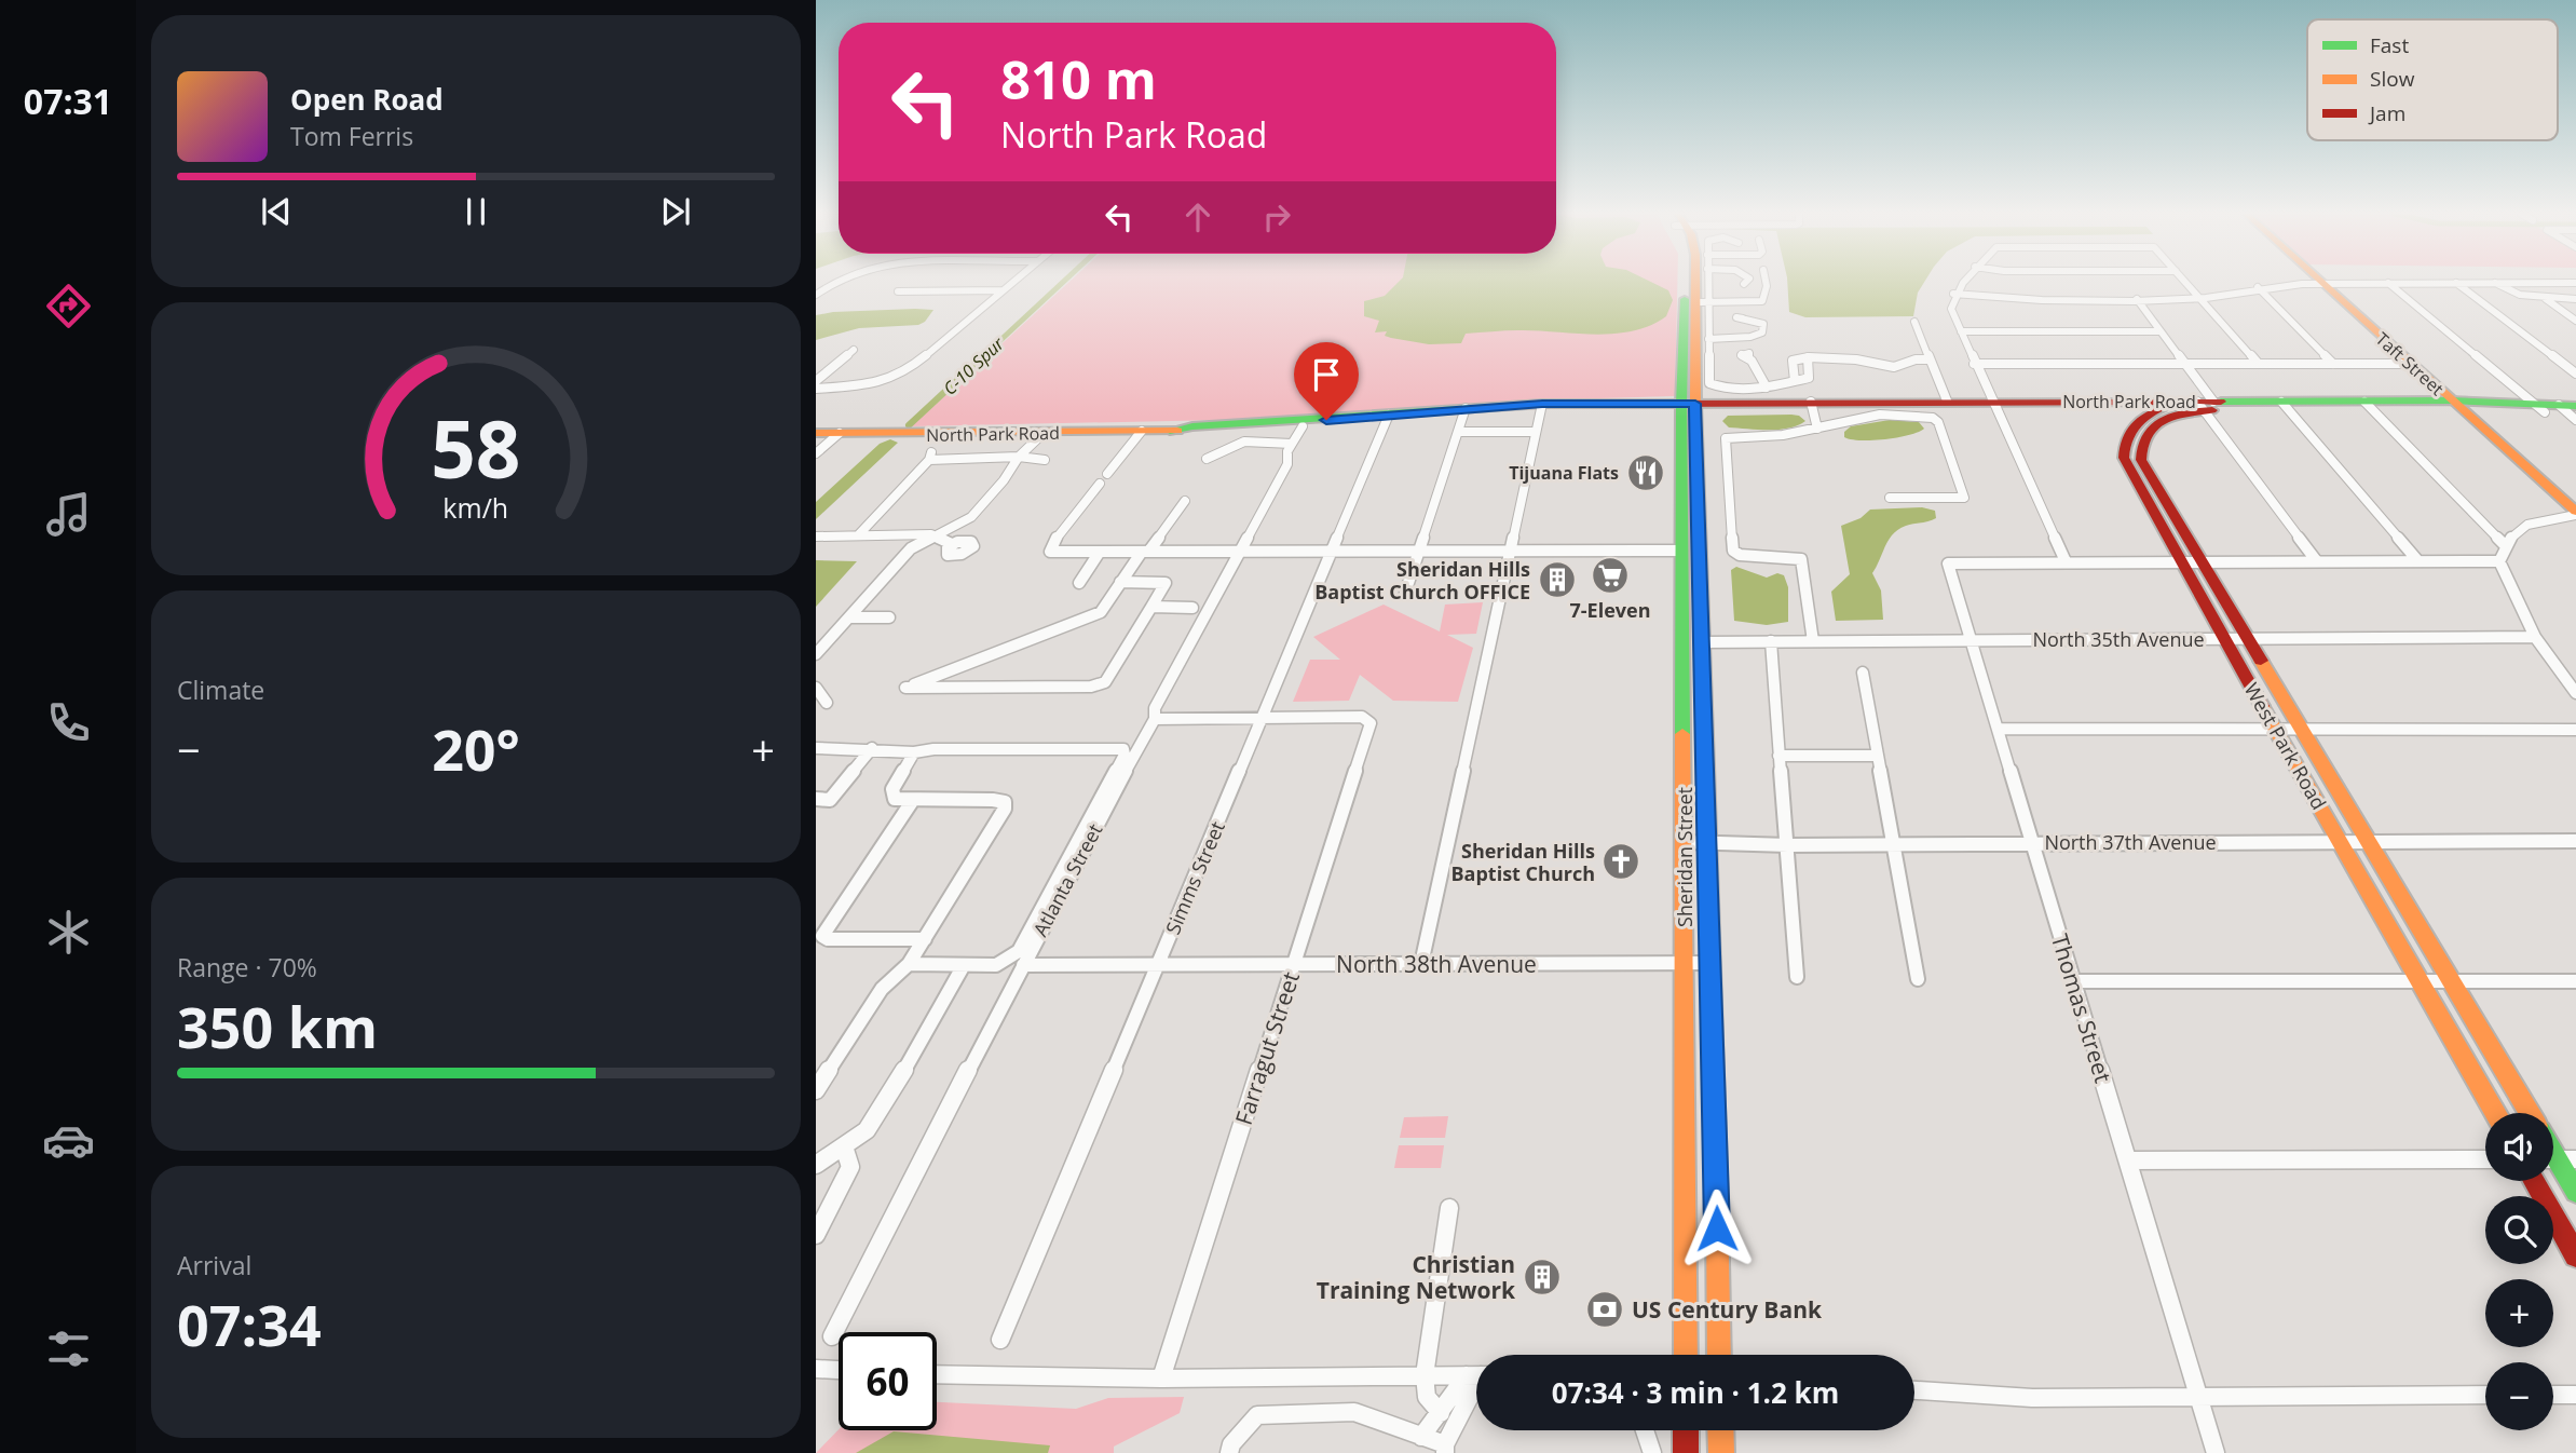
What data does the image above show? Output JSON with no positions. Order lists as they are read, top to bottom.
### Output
{
  "streets": {
    "street": [
      "Taft Street",
      "North Park Road",
      "North 35th Avenue",
      "West Park Road",
      "North 37th Avenue",
      "Sheridan Street",
      "Simms Street",
      "Atlanta Street",
      "North 38th Avenue",
      "Thomas Street",
      "Farragut Street"
    ]
  },
  "crossings": [
    ["Taft Street", "North Park Road"],
    ["North Park Road", "West Park Road"],
    ["North Park Road", "Sheridan Street"],
    ["North Park Road", "Simms Street"],
    ["North Park Road", "Atlanta Street"],
    ["North 35th Avenue", "West Park Road"],
    ["North 35th Avenue", "Sheridan Street"],
    ["North 35th Avenue", "Thomas Street"],
    ["West Park Road", "North 37th Avenue"],
    ["North 37th Avenue", "Sheridan Street"],
    ["North 37th Avenue", "Thomas Street"],
    ["Sheridan Street", "North 38th Avenue"],
    ["Simms Street", "North 38th Avenue"],
    ["Simms Street", "Farragut Street"],
    ["Atlanta Street", "North 38th Avenue"],
    ["North 38th Avenue", "Farragut Street"]
  ],
  "water": ["C-10 Spur"],
  "places": {
    "restaurant": ["Tijuana Flats"],
    "supermarket": ["7-Eleven"],
    "building": ["Sheridan Hills Baptist Church OFFICE", "Christian Training Network"],
    "church": ["Sheridan Hills Baptist Church"],
    "bank": ["US Century Bank"]
  },
  "legend": ["Fast", "Slow", "Jam"],
  "page": {
    "tabs": "07:31",
    "turn": ["810 m", "North Park Road"],
    "song": ["Open Road", "Tom Ferris"],
    "tile": [
      "Climate",
      ["Range · 70%", "350 km"],
      ["Arrival", "07:34"]
    ],
    "heat": ["−", "20°", "+"],
    "map_buttons": ["+", "−"],
    "limit": "60",
    "trip": "07:34 · 3 min · 1.2 km",
    "gauge": ["58", "km/h"]
  }
}
